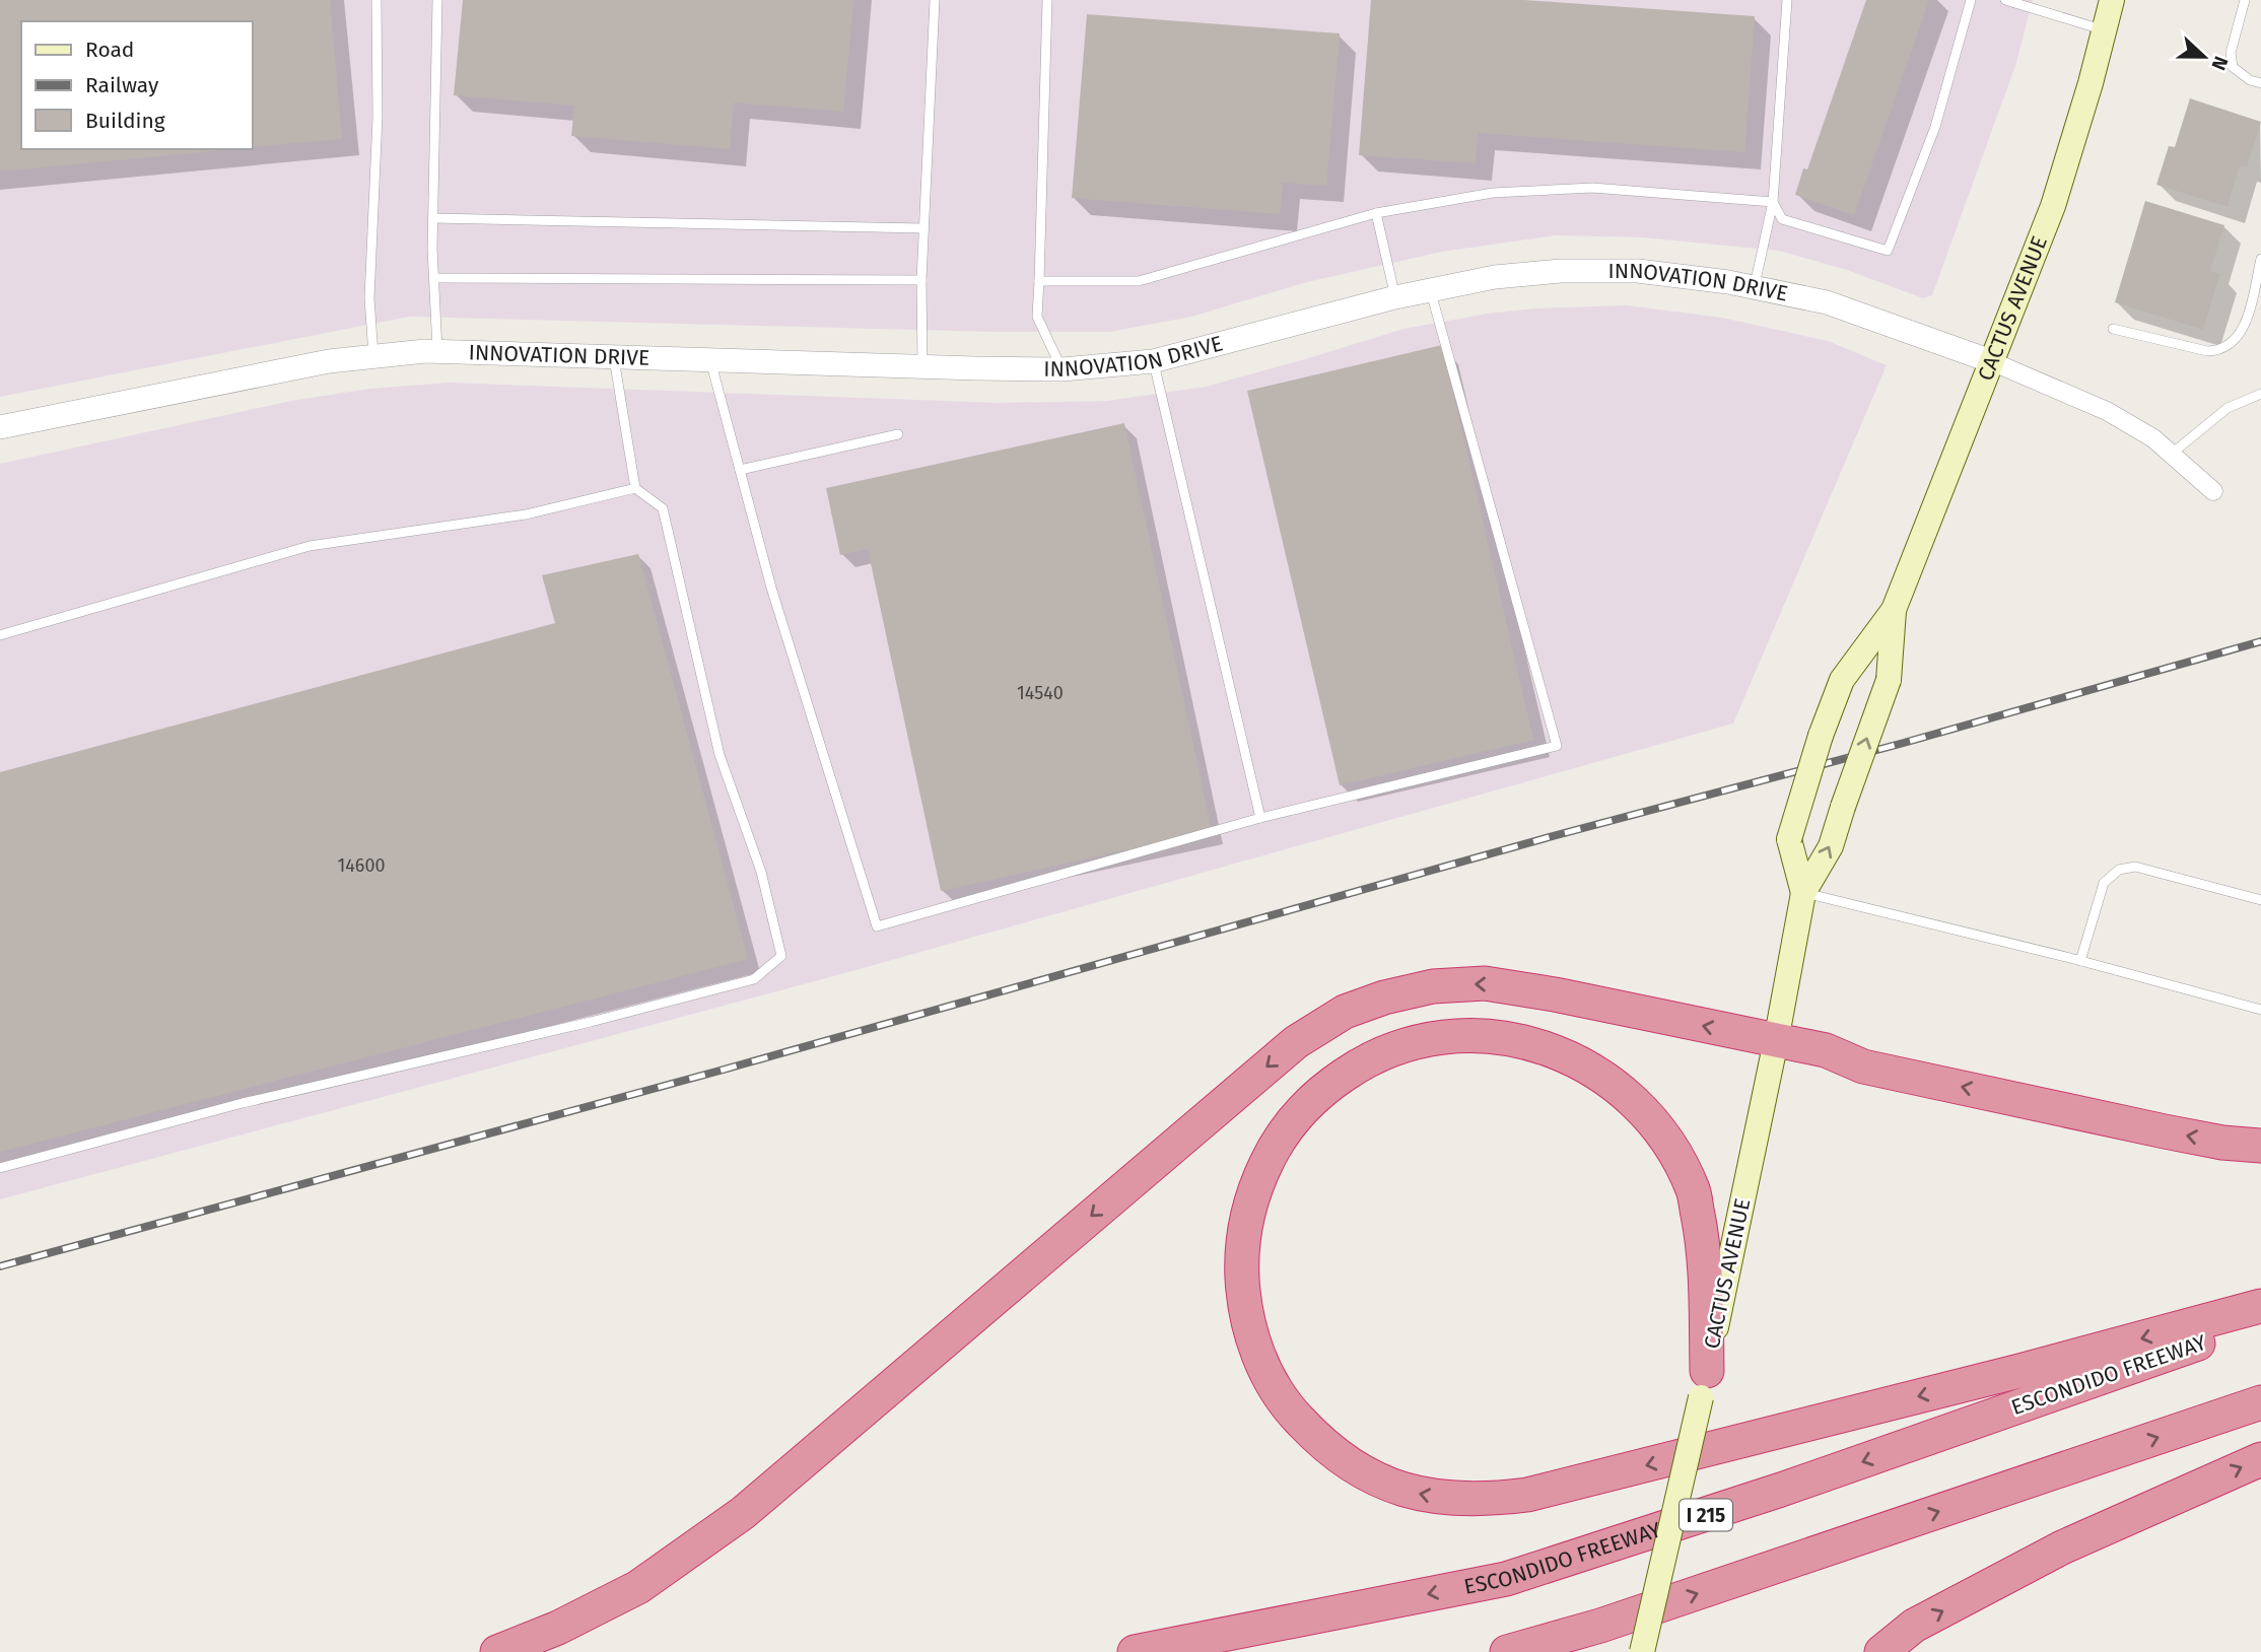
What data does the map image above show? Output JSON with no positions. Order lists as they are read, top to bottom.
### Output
{
  "streets": {
    "highway": ["ESCONDIDO FREEWAY", "I 215"],
    "main road": ["CACTUS AVENUE"],
    "street": ["INNOVATION DRIVE"]
  },
  "crossings": [
    ["INNOVATION DRIVE", "CACTUS AVENUE"]
  ],
  "house_numbers": ["14540", "14600"],
  "legend": ["Road", "Railway", "Building"],
  "north": "right"
}
